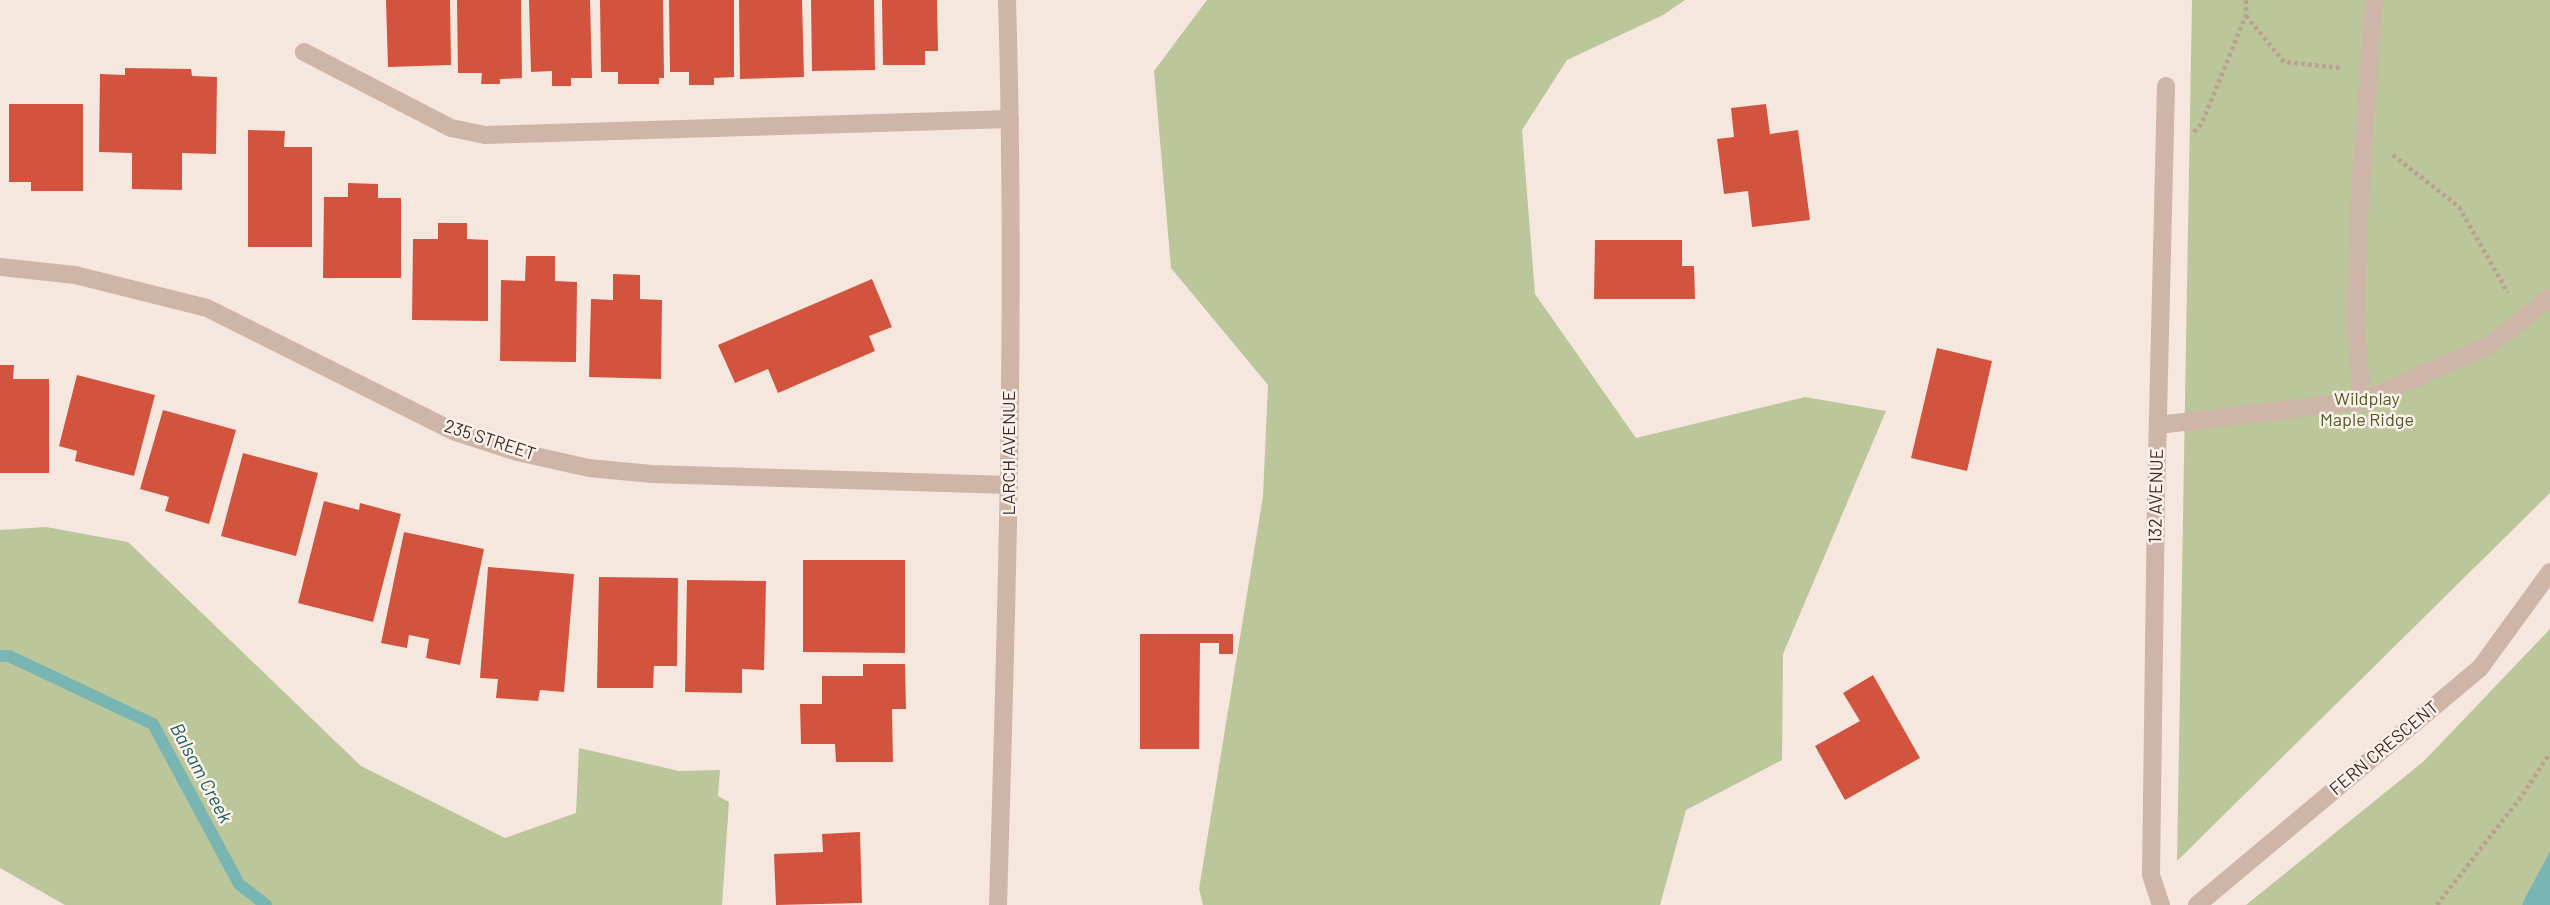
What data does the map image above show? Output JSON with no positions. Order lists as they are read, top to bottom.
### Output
{
  "streets": {
    "street": [
      "235 STREET",
      "LARCH AVENUE",
      "132 AVENUE",
      "FERN CRESCENT"
    ]
  },
  "crossings": [
    ["235 STREET", "LARCH AVENUE"]
  ],
  "water": ["Balsam Creek"],
  "parks": ["Wildplay Maple Ridge"]
}
